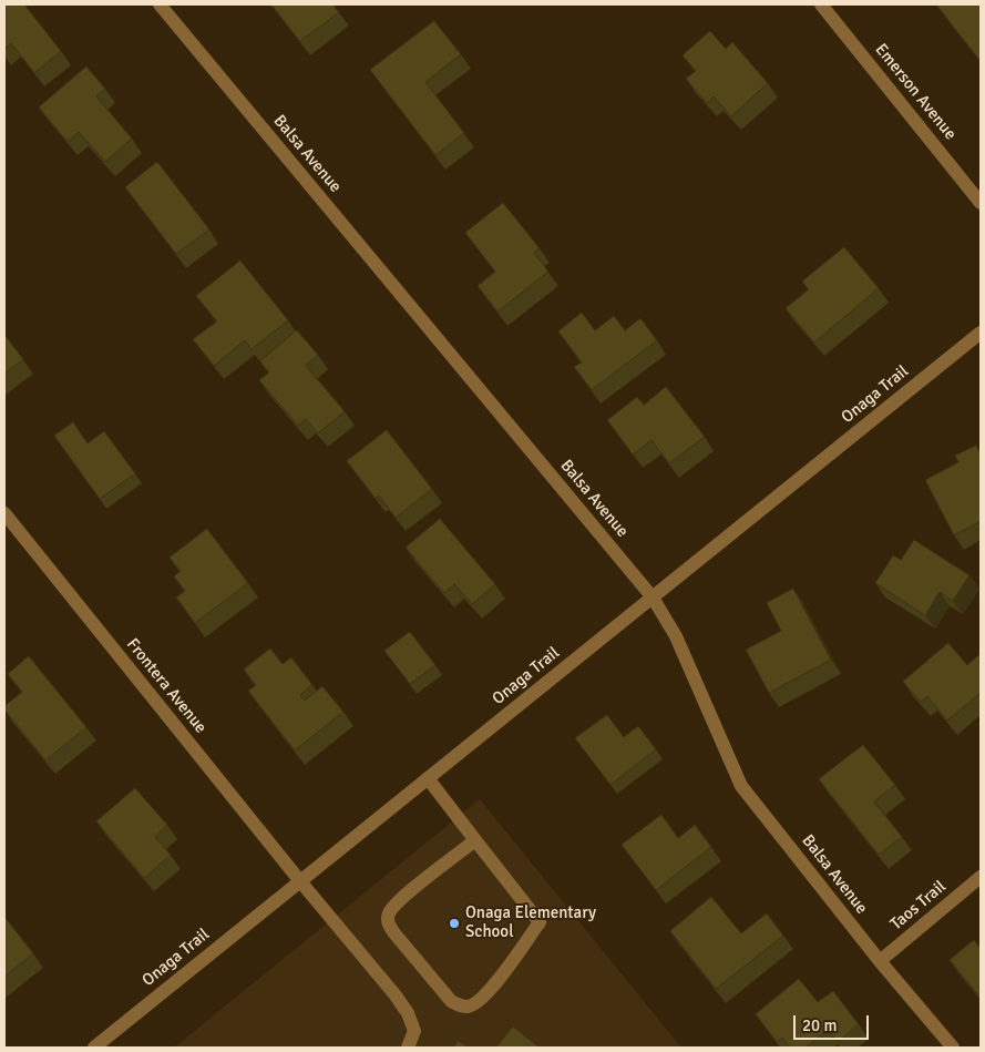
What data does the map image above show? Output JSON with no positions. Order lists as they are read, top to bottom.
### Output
{
  "streets": {
    "street": [
      "Emerson Avenue",
      "Balsa Avenue",
      "Onaga Trail",
      "Frontera Avenue",
      "Taos Trail"
    ]
  },
  "crossings": [
    ["Balsa Avenue", "Onaga Trail"],
    ["Balsa Avenue", "Taos Trail"],
    ["Onaga Trail", "Frontera Avenue"]
  ],
  "places": ["Onaga Elementary School"],
  "scale_bar": "20 m"
}
